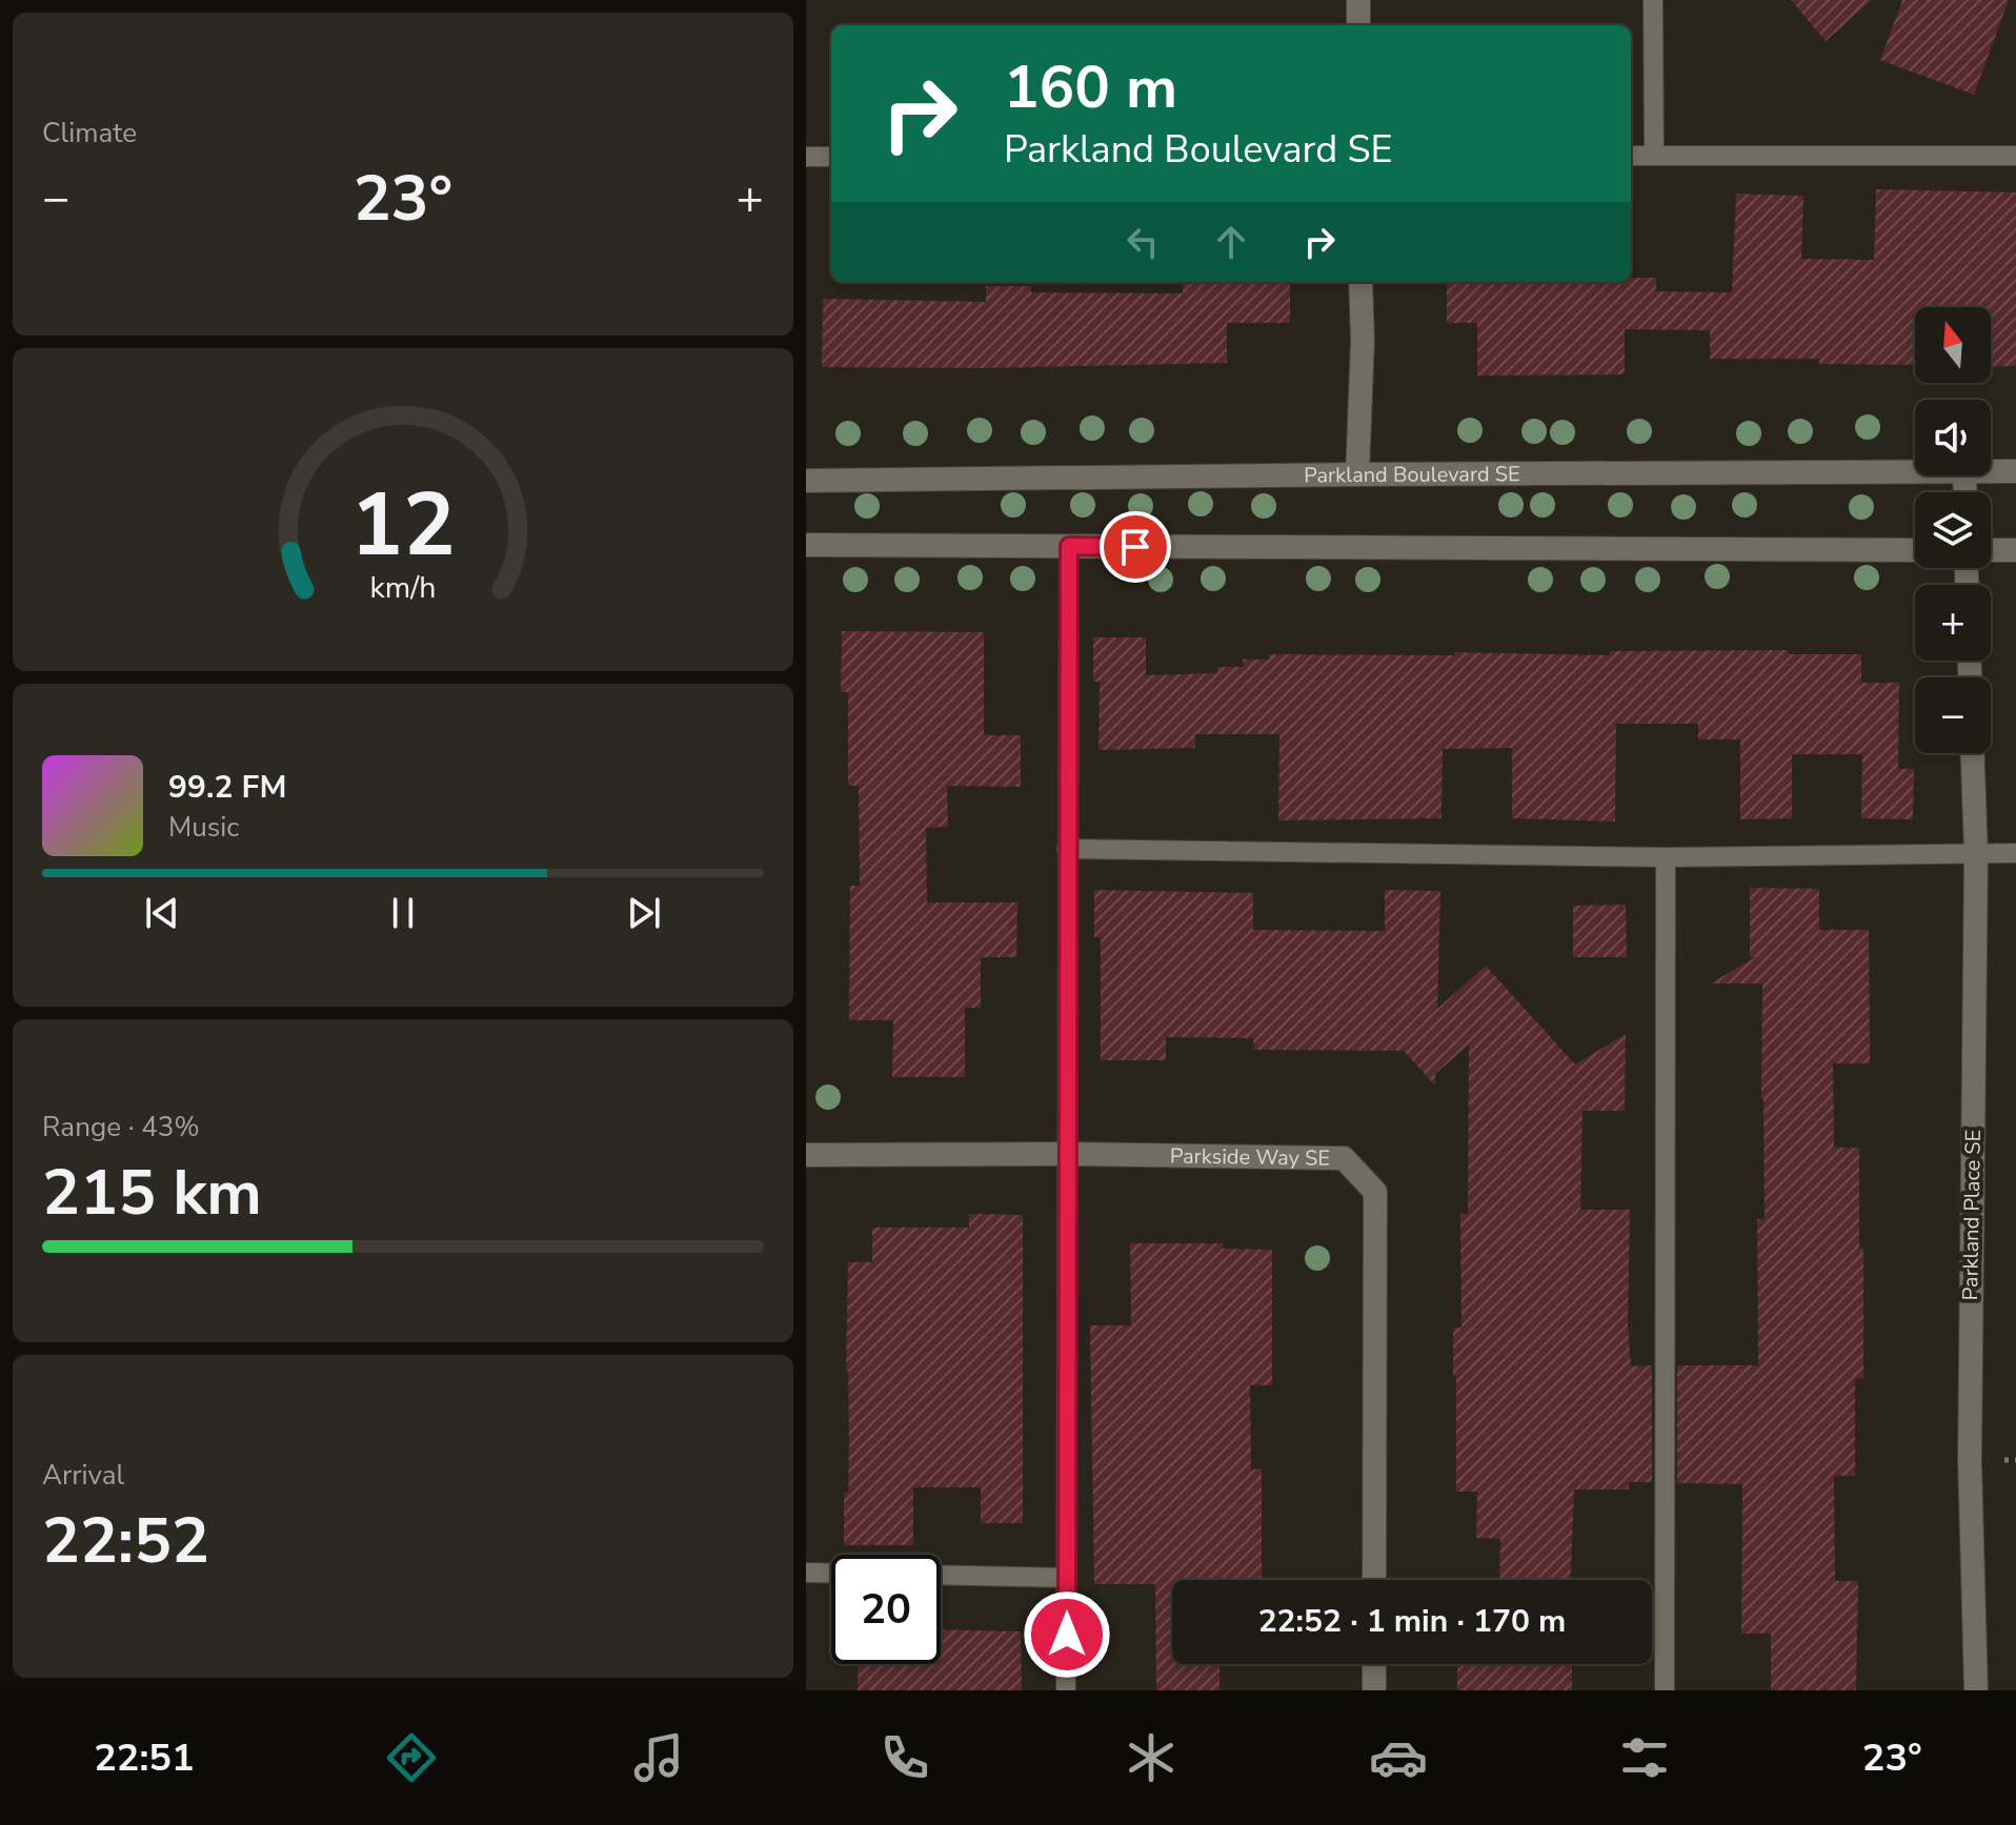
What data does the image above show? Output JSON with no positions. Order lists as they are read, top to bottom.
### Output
{
  "streets": {
    "street": ["Parkland Boulevard SE", "Parkside Way SE", "Parkland Place SE"]
  },
  "north": "top",
  "page": {
    "tile": [
      "Climate",
      ["Range · 43%", "215 km"],
      ["Arrival", "22:52"]
    ],
    "turn": ["160 m", "Parkland Boulevard SE"],
    "heat": ["−", "23°", "+"],
    "map_buttons": ["+", "−"],
    "song": ["99.2 FM", "Music"],
    "limit": "20",
    "trip": "22:52 · 1 min · 170 m",
    "tabs": ["22:51", "23°"],
    "gauge": ["12", "km/h"]
  }
}
